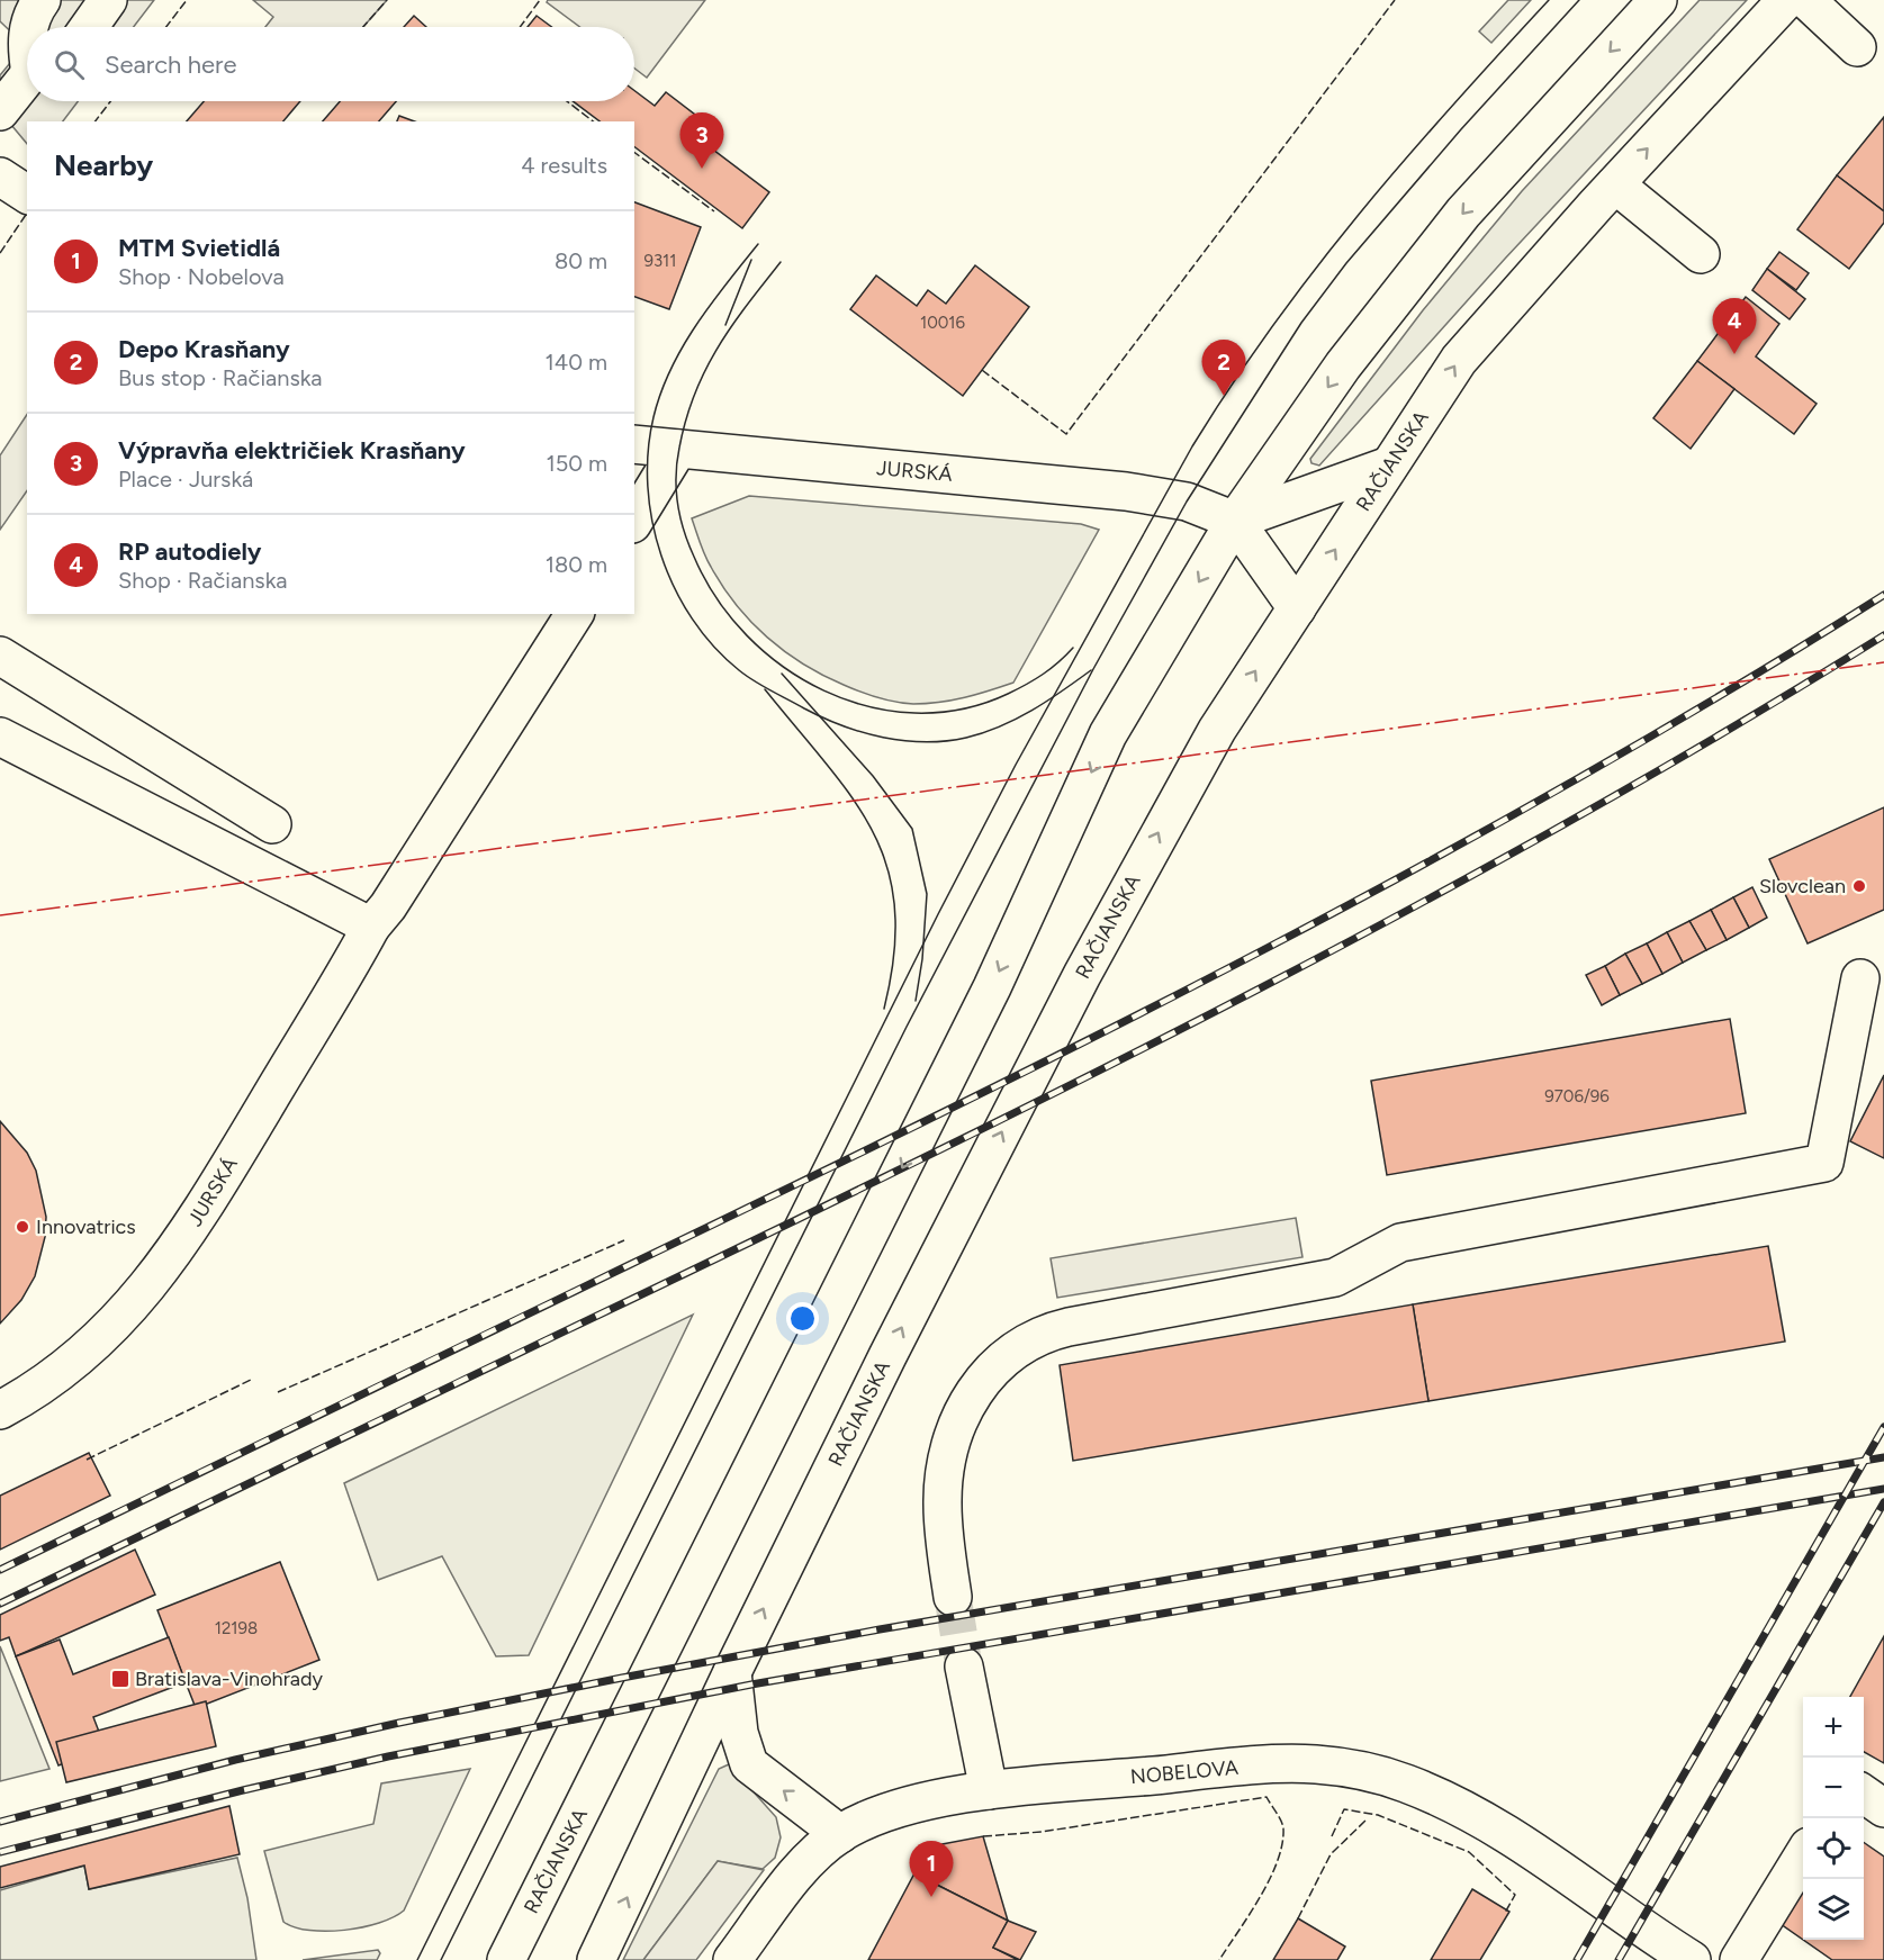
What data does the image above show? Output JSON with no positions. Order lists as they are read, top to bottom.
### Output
{
  "streets": {
    "main road": ["RAČIANSKA", "JURSKÁ", "NOBELOVA"]
  },
  "crossings": [
    ["RAČIANSKA", "JURSKÁ"]
  ],
  "places": {
    "other": ["Slovclean", "Innovatrics"],
    "transit": ["Bratislava-Vinohrady"]
  },
  "house_numbers": [
    "9311",
    "10016",
    "9706/96",
    "12198"
  ],
  "page": {
    "search": "Search here",
    "pins": [
      "3",
      "4",
      "2",
      "1"
    ],
    "heading": ["Nearby", "4 results"],
    "list": [
      {
        "mark": "1",
        "name": "MTM Svietidlá",
        "note": "Shop · Nobelova",
        "value": "80 m"
      },
      {
        "mark": "2",
        "name": "Depo Krasňany",
        "note": "Bus stop · Račianska",
        "value": "140 m"
      },
      {
        "mark": "3",
        "name": "Výpravňa električiek Krasňany",
        "note": "Place · Jurská",
        "value": "150 m"
      },
      {
        "mark": "4",
        "name": "RP autodiely",
        "note": "Shop · Račianska",
        "value": "180 m"
      }
    ],
    "map_buttons": ["+", "−"]
  }
}
